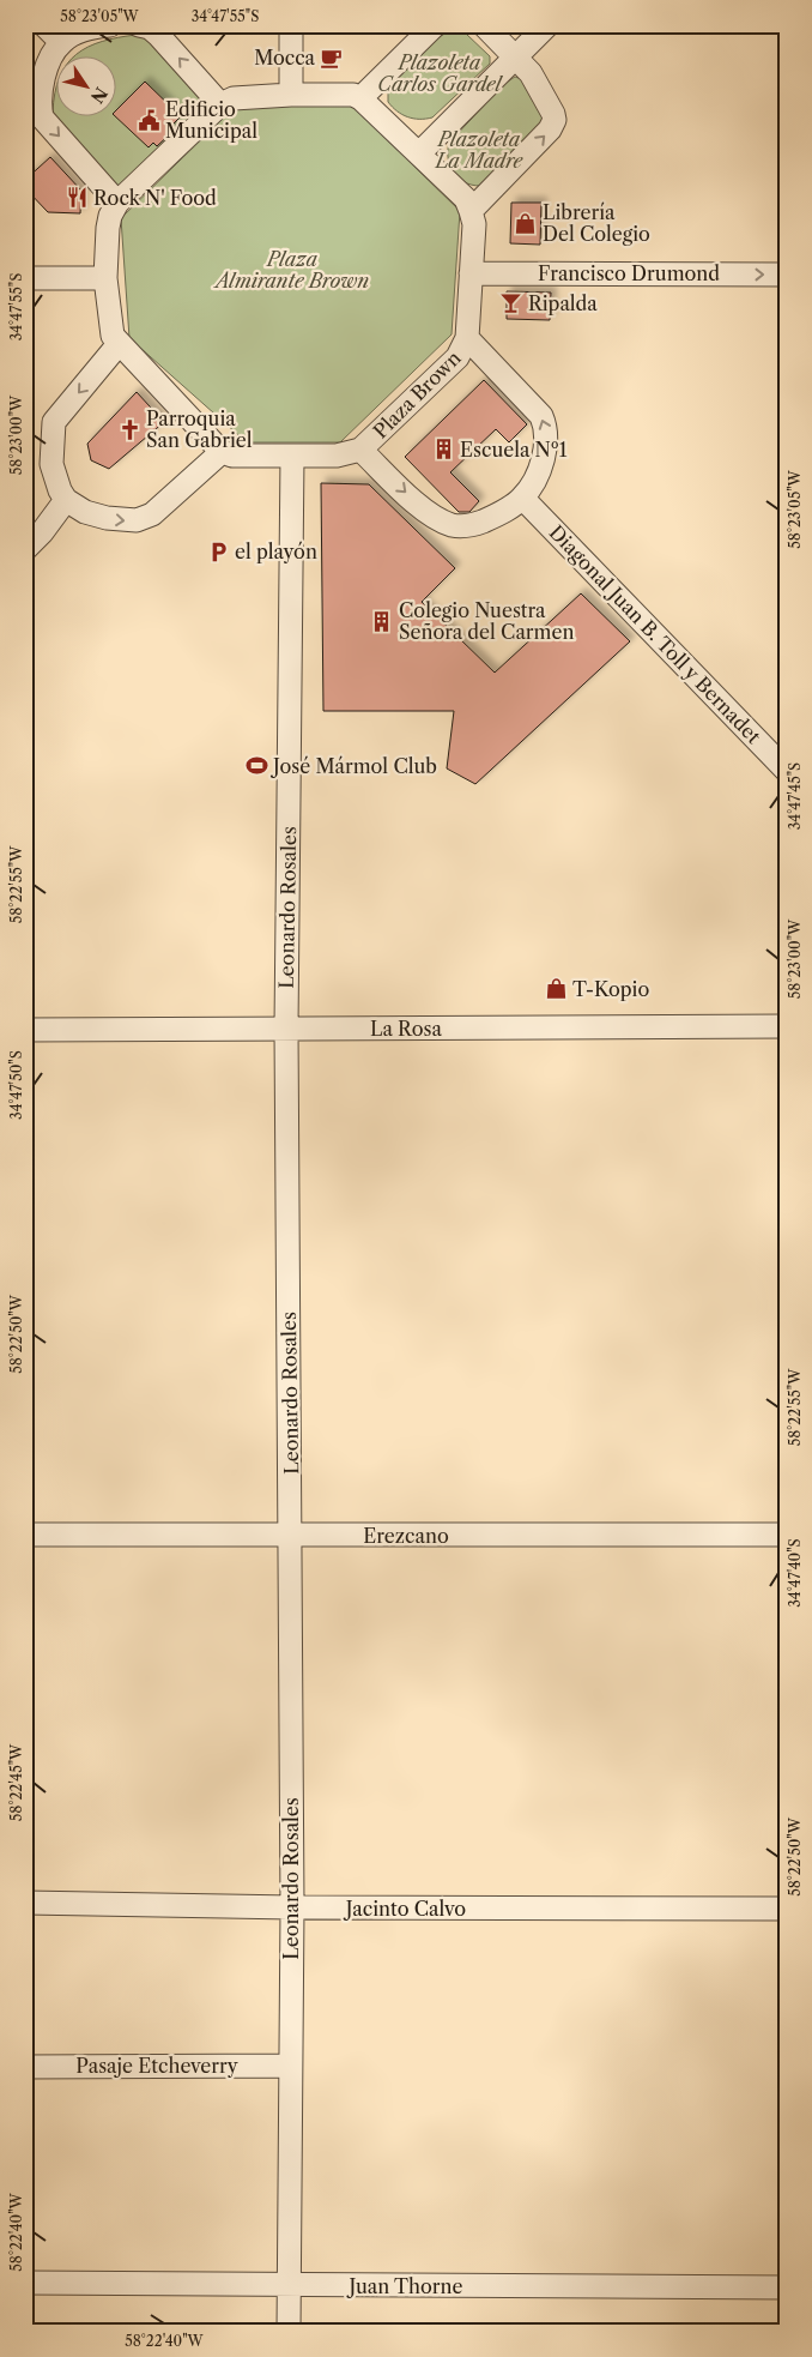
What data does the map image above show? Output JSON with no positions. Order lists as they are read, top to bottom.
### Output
{
  "streets": {
    "street": [
      "Francisco Drumond",
      "Plaza Brown",
      "Diagonal Juan B. Toll y Bernadet",
      "Leonardo Rosales",
      "La Rosa",
      "Erezcano",
      "Jacinto Calvo",
      "Pasaje Etcheverry",
      "Juan Thorne"
    ]
  },
  "crossings": [
    ["Francisco Drumond", "Plaza Brown"],
    ["Plaza Brown", "Leonardo Rosales"],
    ["Leonardo Rosales", "La Rosa"],
    ["Leonardo Rosales", "Erezcano"],
    ["Leonardo Rosales", "Jacinto Calvo"],
    ["Leonardo Rosales", "Pasaje Etcheverry"],
    ["Leonardo Rosales", "Juan Thorne"]
  ],
  "one_way": ["Francisco Drumond"],
  "parks": ["Plazoleta Carlos Gardel", "Plazoleta La Madre", "Plaza Almirante Brown"],
  "places": {
    "cafe": ["Mocca"],
    "public building": ["Edificio Municipal"],
    "restaurant": ["Rock N' Food"],
    "shop": ["Librería Del Colegio", "T-Kopio"],
    "bar": ["Ripalda"],
    "church": ["Parroquia San Gabriel"],
    "building": ["Escuela Nº1", "Colegio Nuestra Señora del Carmen"],
    "parking": ["el playón"],
    "sports": ["José Mármol Club"]
  },
  "north": "bottom right",
  "coordinates": [
    "58°23'05\"W",
    "34°47'55\"S",
    "58°23'00\"W",
    "34°47'45\"S",
    "58°22'55\"W",
    "34°47'50\"S",
    "58°22'50\"W",
    "34°47'40\"S",
    "58°22'45\"W",
    "58°22'40\"W"
  ]
}
